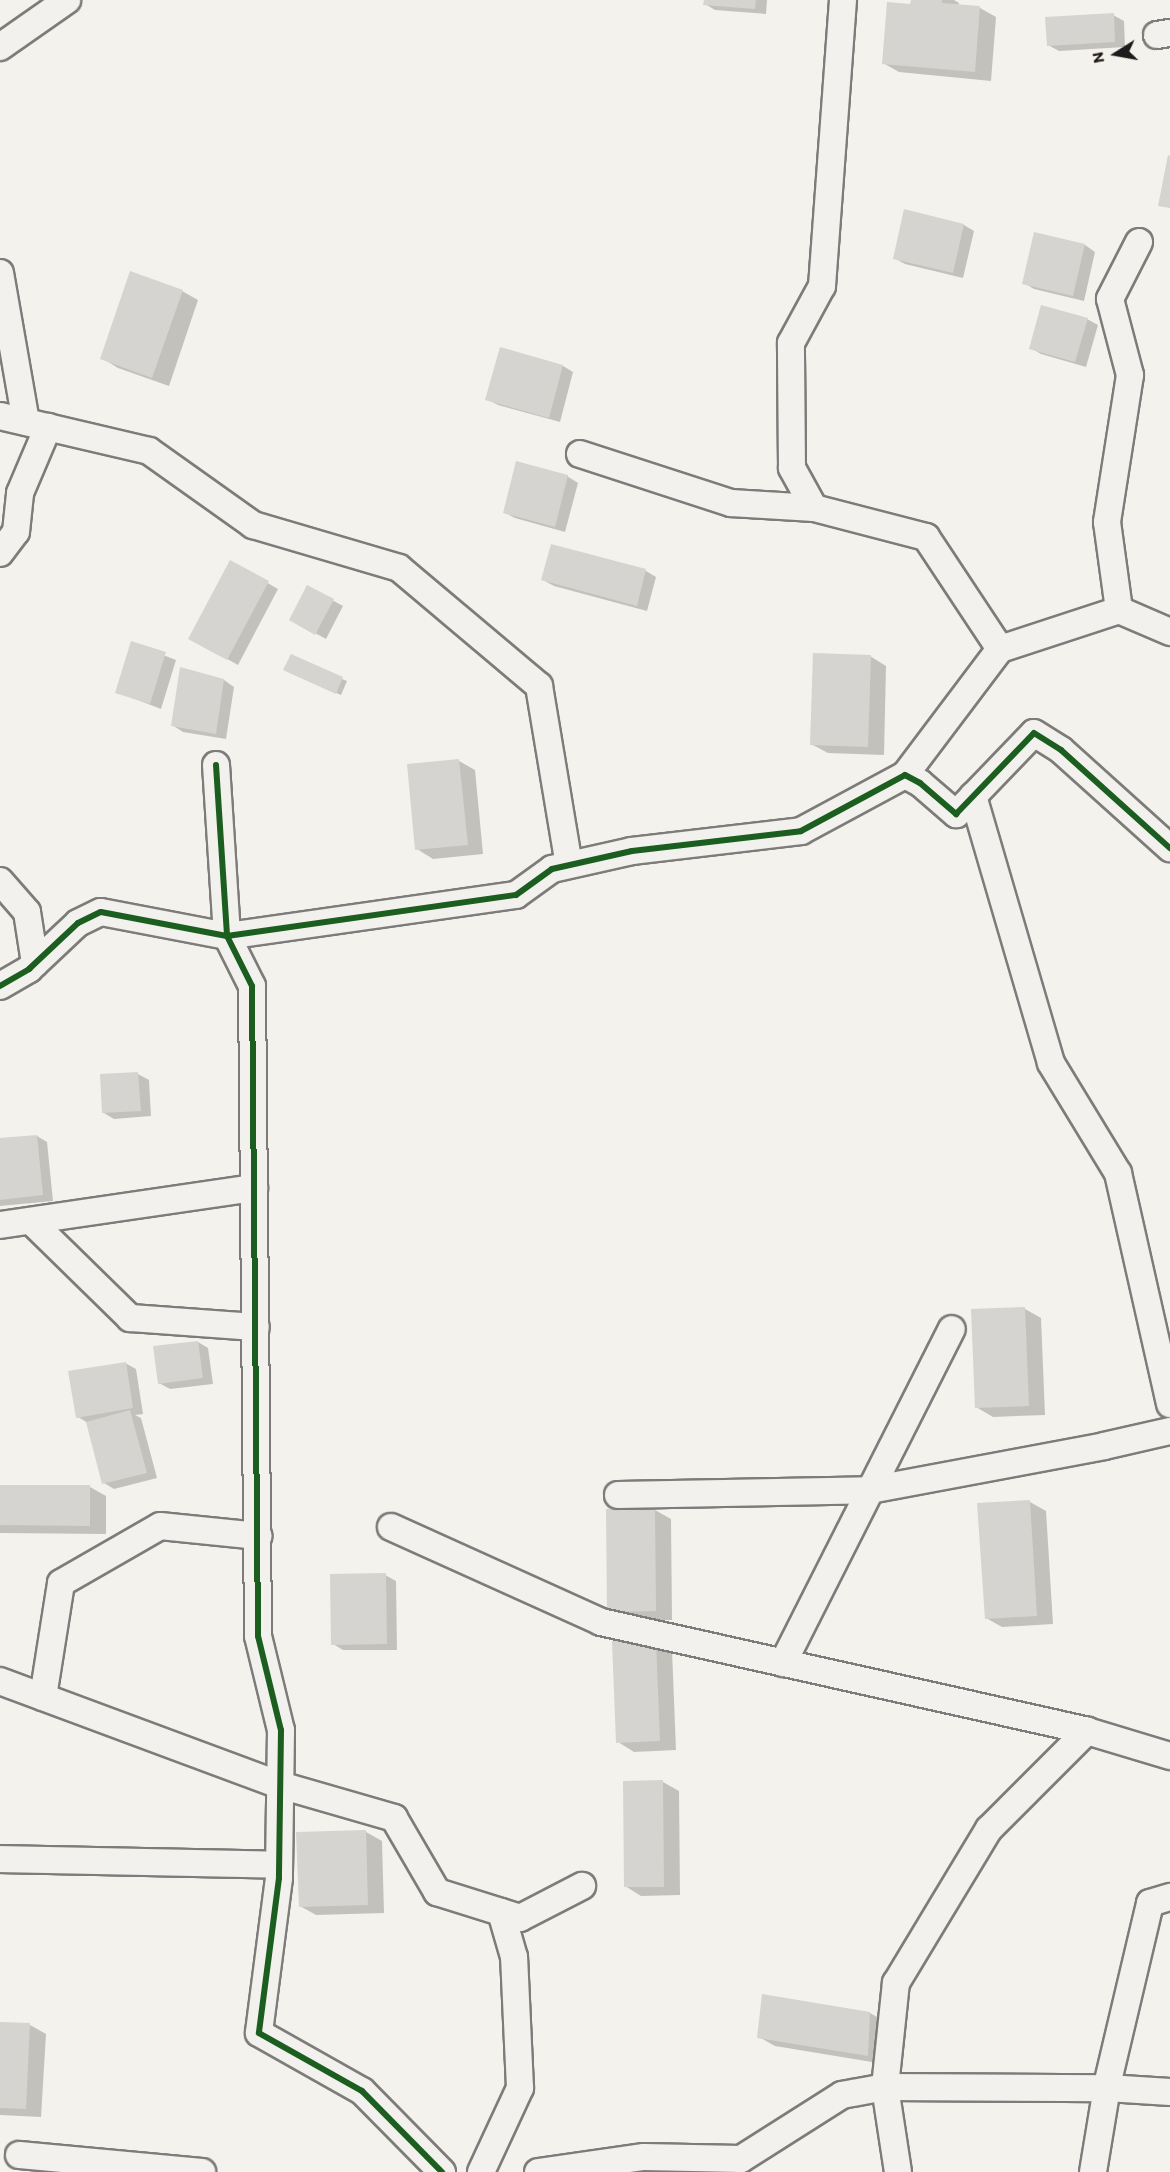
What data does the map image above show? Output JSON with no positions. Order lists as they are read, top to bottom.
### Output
{
  "north": "left"
}
